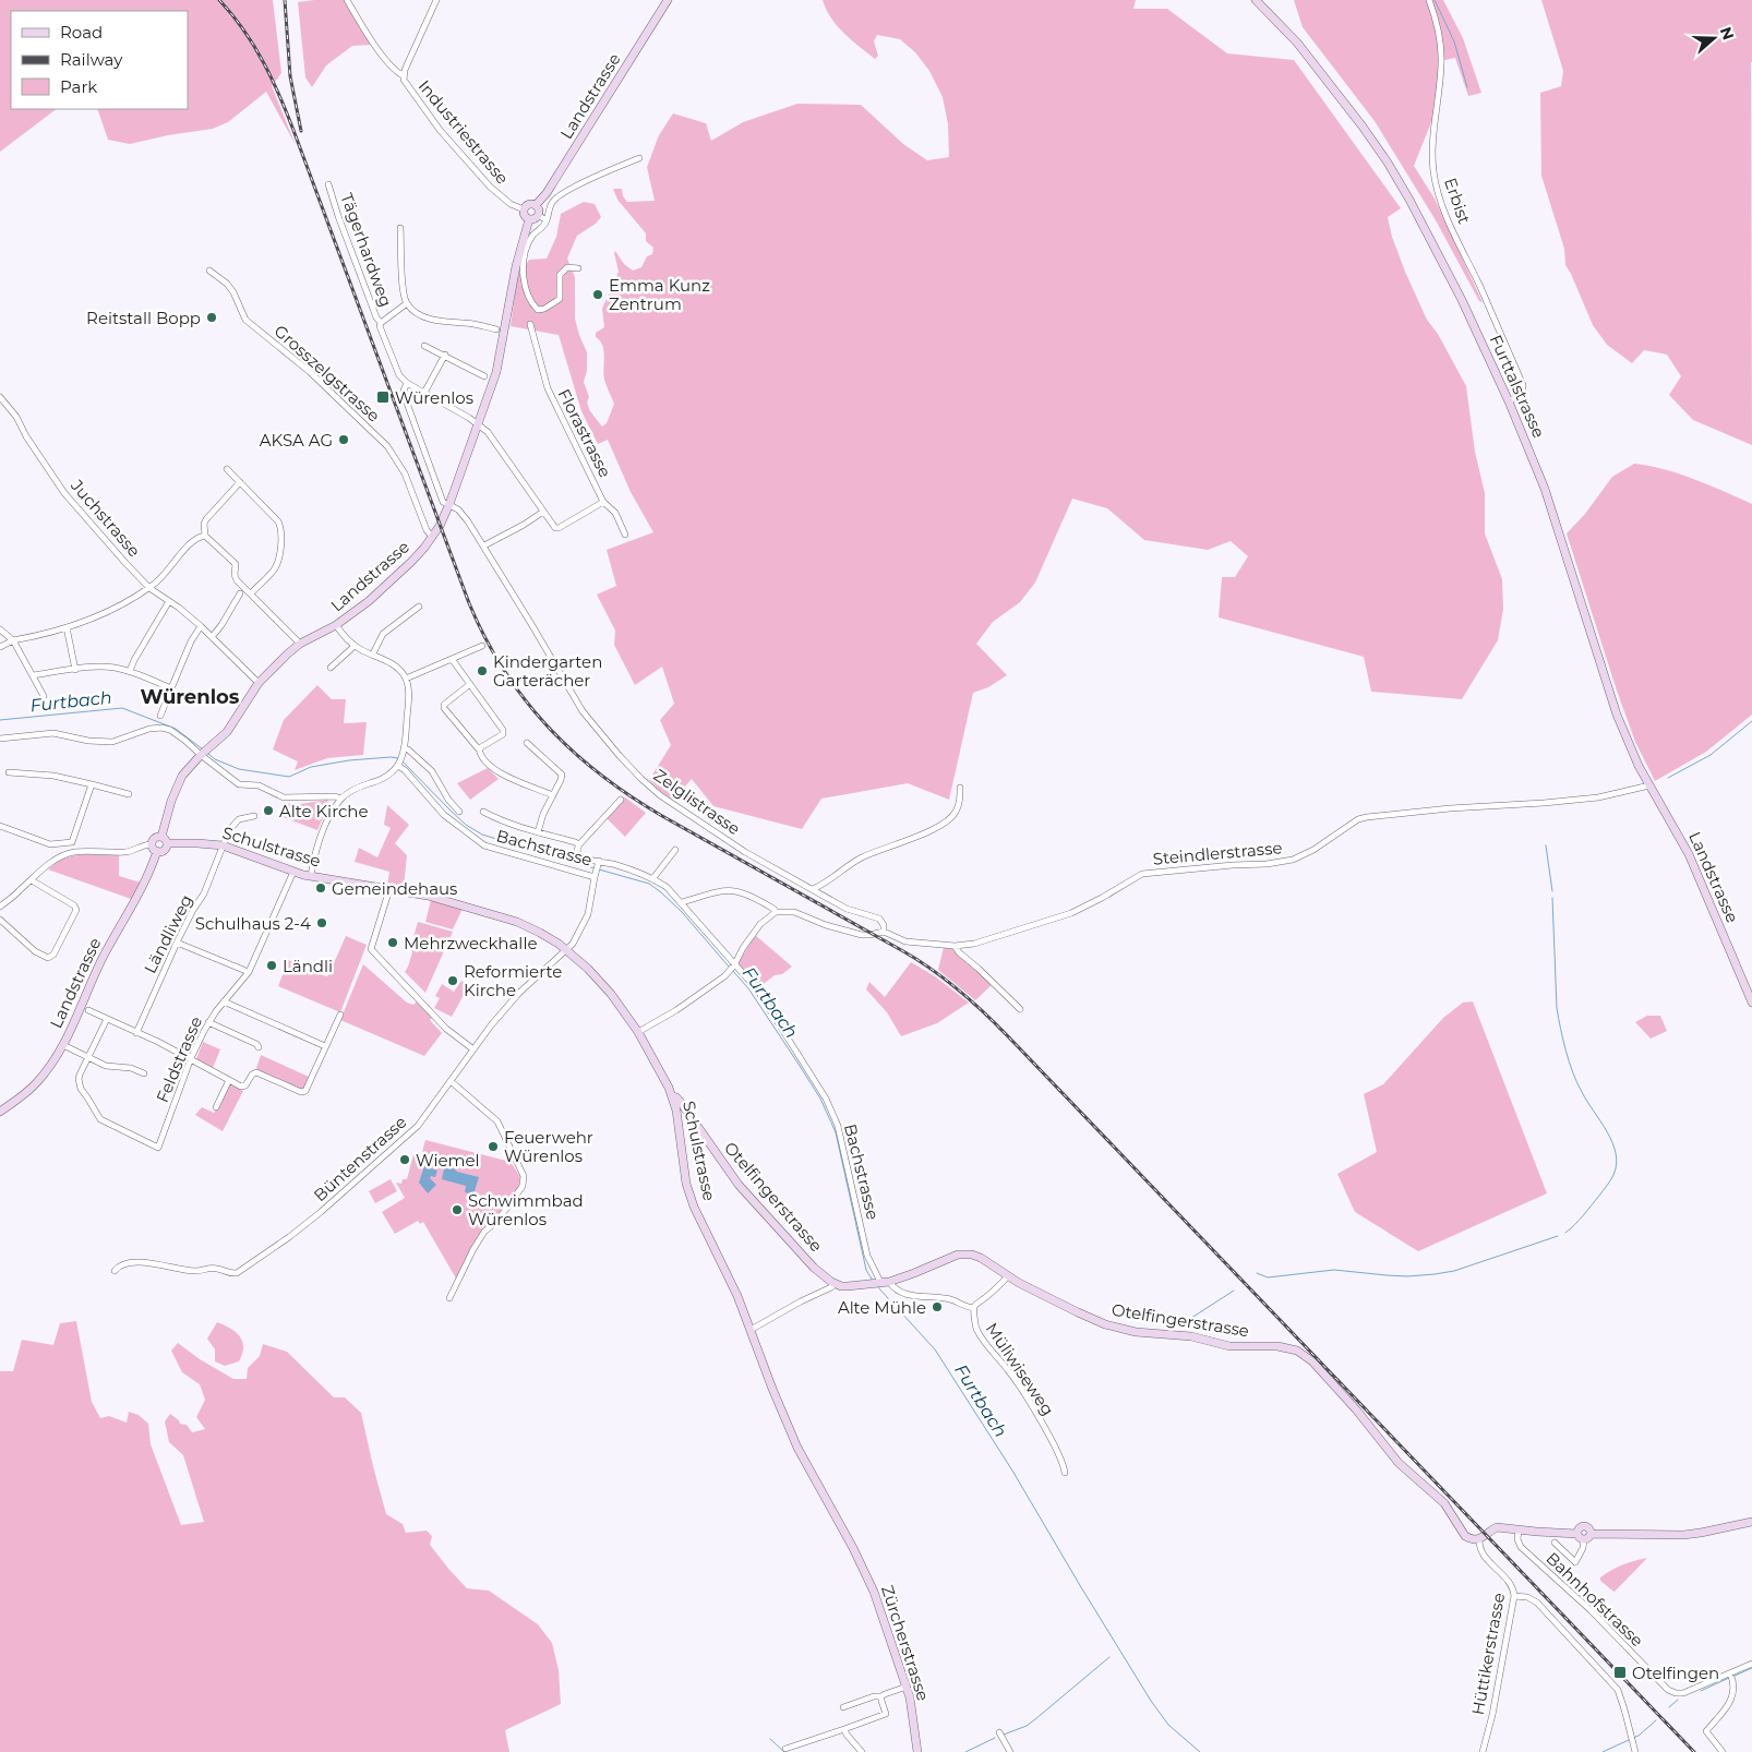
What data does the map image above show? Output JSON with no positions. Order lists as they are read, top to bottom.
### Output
{
  "streets": {
    "street": [
      "Landstrasse",
      "Industriestrasse",
      "Erbist",
      "Tägerhardweg",
      "Grosszelgstrasse",
      "Furttalstrasse",
      "Florastrasse",
      "Juchstrasse",
      "Zelglistrasse",
      "Schulstrasse",
      "Bachstrasse",
      "Steindlerstrasse",
      "Ländliweg",
      "Feldstrasse",
      "Büntenstrasse",
      "Otelfingerstrasse",
      "Müliwiseweg",
      "Bahnhofstrasse",
      "Zürcherstrasse",
      "Hüttikerstrasse"
    ]
  },
  "crossings": [
    ["Landstrasse", "Industriestrasse"],
    ["Landstrasse", "Grosszelgstrasse"],
    ["Landstrasse", "Furttalstrasse"],
    ["Landstrasse", "Florastrasse"],
    ["Landstrasse", "Juchstrasse"],
    ["Landstrasse", "Zelglistrasse"],
    ["Landstrasse", "Schulstrasse"],
    ["Erbist", "Furttalstrasse"],
    ["Tägerhardweg", "Florastrasse"],
    ["Furttalstrasse", "Steindlerstrasse"],
    ["Zelglistrasse", "Steindlerstrasse"],
    ["Schulstrasse", "Ländliweg"],
    ["Schulstrasse", "Feldstrasse"],
    ["Schulstrasse", "Büntenstrasse"],
    ["Schulstrasse", "Otelfingerstrasse"],
    ["Schulstrasse", "Zürcherstrasse"],
    ["Bachstrasse", "Büntenstrasse"],
    ["Bachstrasse", "Otelfingerstrasse"],
    ["Otelfingerstrasse", "Müliwiseweg"],
    ["Otelfingerstrasse", "Hüttikerstrasse"]
  ],
  "districts": ["Würenlos"],
  "water": ["Furtbach"],
  "places": {
    "other": [
      "Emma Kunz Zentrum",
      "Reitstall Bopp",
      "AKSA AG",
      "Kindergarten Garterächer",
      "Alte Kirche",
      "Gemeindehaus",
      "Schulhaus 2-4",
      "Mehrzweckhalle",
      "Ländli",
      "Reformierte Kirche",
      "Feuerwehr Würenlos",
      "Wiemel",
      "Schwimmbad Würenlos",
      "Alte Mühle"
    ],
    "transit": ["Würenlos", "Otelfingen"]
  },
  "legend": ["Road", "Railway", "Park"],
  "north": "right"
}
